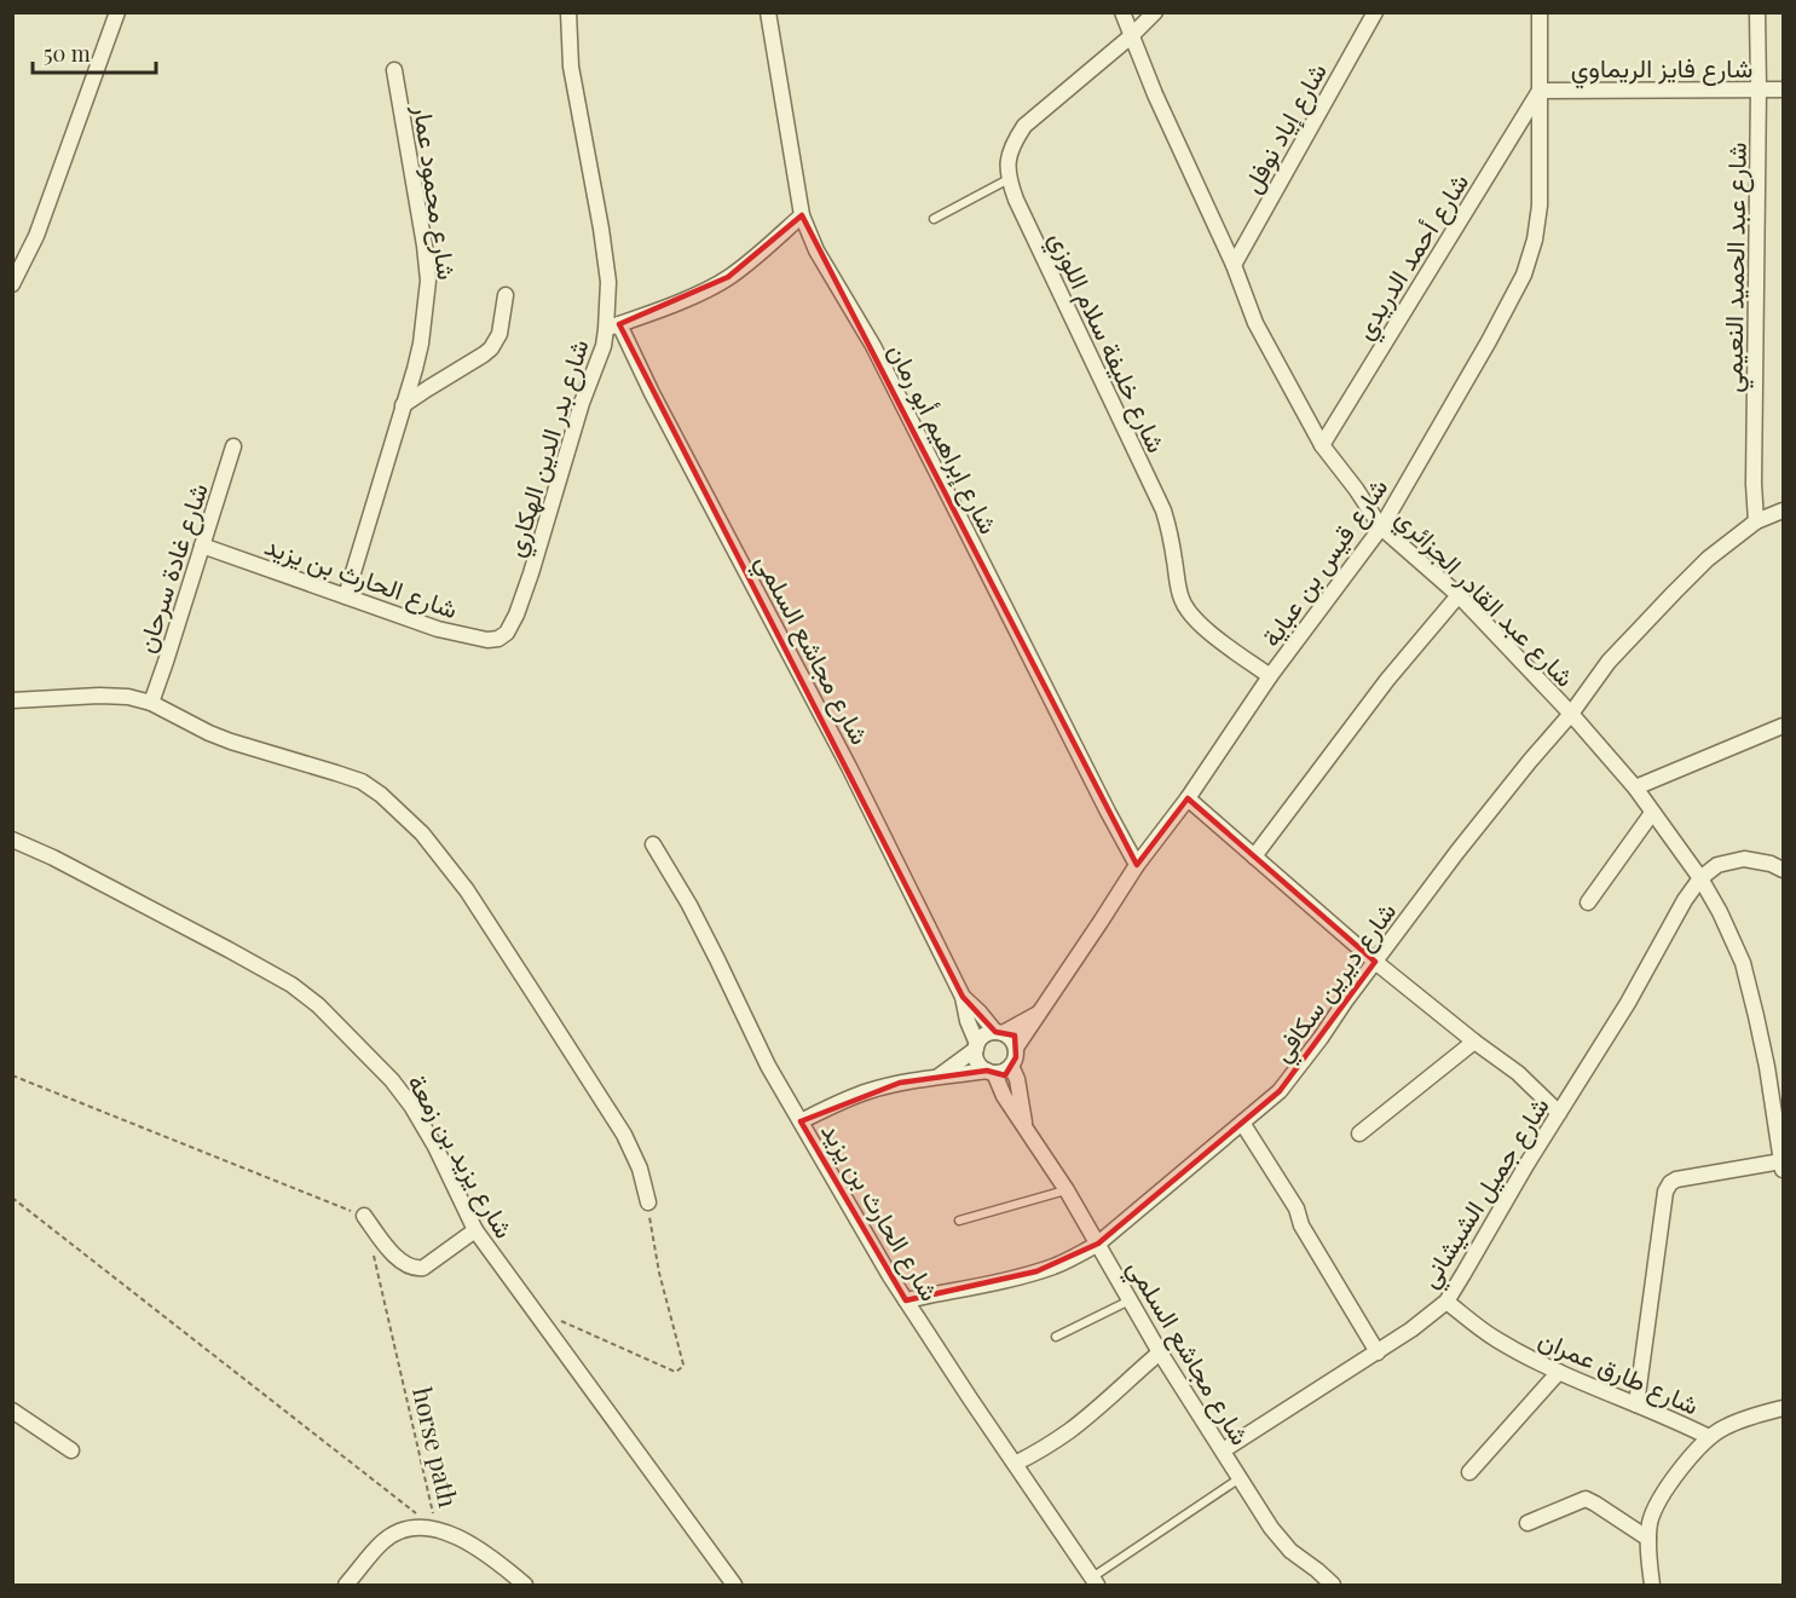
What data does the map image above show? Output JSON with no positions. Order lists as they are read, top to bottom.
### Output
{
  "streets": {
    "street": [
      "شارع فايز الريماوي",
      "شارع إياد نوفل",
      "شارع محمود عمار",
      "شارع أحمد الدريدي",
      "شارع عبد الحميد النعيمي",
      "شارع خليفة سلام اللوزي",
      "شارع إبراهيم أبو رمان",
      "شارع بدر الدين الهكاري",
      "شارع قيس بن عباية",
      "شارع غادة سرحان",
      "شارع الحارث بن يزيد",
      "شارع عبد القادر الجزائري",
      "شارع مجاشع السلمي",
      "شارع ديرين سكافي",
      "شارع يزيد بن زمعة",
      "شارع جميل الشيشاني",
      "شارع طارق عمران"
    ],
    "path": ["horse path"]
  },
  "crossings": [
    ["شارع فايز الريماوي", "شارع أحمد الدريدي"],
    ["شارع فايز الريماوي", "شارع عبد الحميد النعيمي"],
    ["شارع فايز الريماوي", "شارع قيس بن عباية"],
    ["شارع إياد نوفل", "شارع عبد القادر الجزائري"],
    ["شارع محمود عمار", "شارع الحارث بن يزيد"],
    ["شارع أحمد الدريدي", "شارع قيس بن عباية"],
    ["شارع أحمد الدريدي", "شارع عبد القادر الجزائري"],
    ["شارع عبد الحميد النعيمي", "شارع ديرين سكافي"],
    ["شارع خليفة سلام اللوزي", "شارع قيس بن عباية"],
    ["شارع خليفة سلام اللوزي", "شارع عبد القادر الجزائري"],
    ["شارع إبراهيم أبو رمان", "شارع قيس بن عباية"],
    ["شارع بدر الدين الهكاري", "شارع الحارث بن يزيد"],
    ["شارع بدر الدين الهكاري", "شارع مجاشع السلمي"],
    ["شارع قيس بن عباية", "شارع عبد القادر الجزائري"],
    ["شارع قيس بن عباية", "شارع مجاشع السلمي"],
    ["شارع غادة سرحان", "شارع الحارث بن يزيد"],
    ["شارع الحارث بن يزيد", "شارع ديرين سكافي"],
    ["شارع عبد القادر الجزائري", "شارع ديرين سكافي"],
    ["شارع عبد القادر الجزائري", "شارع جميل الشيشاني"],
    ["شارع مجاشع السلمي", "شارع ديرين سكافي"],
    ["شارع مجاشع السلمي", "شارع جميل الشيشاني"],
    ["شارع جميل الشيشاني", "شارع طارق عمران"]
  ],
  "scale_bar": "50 m"
}
